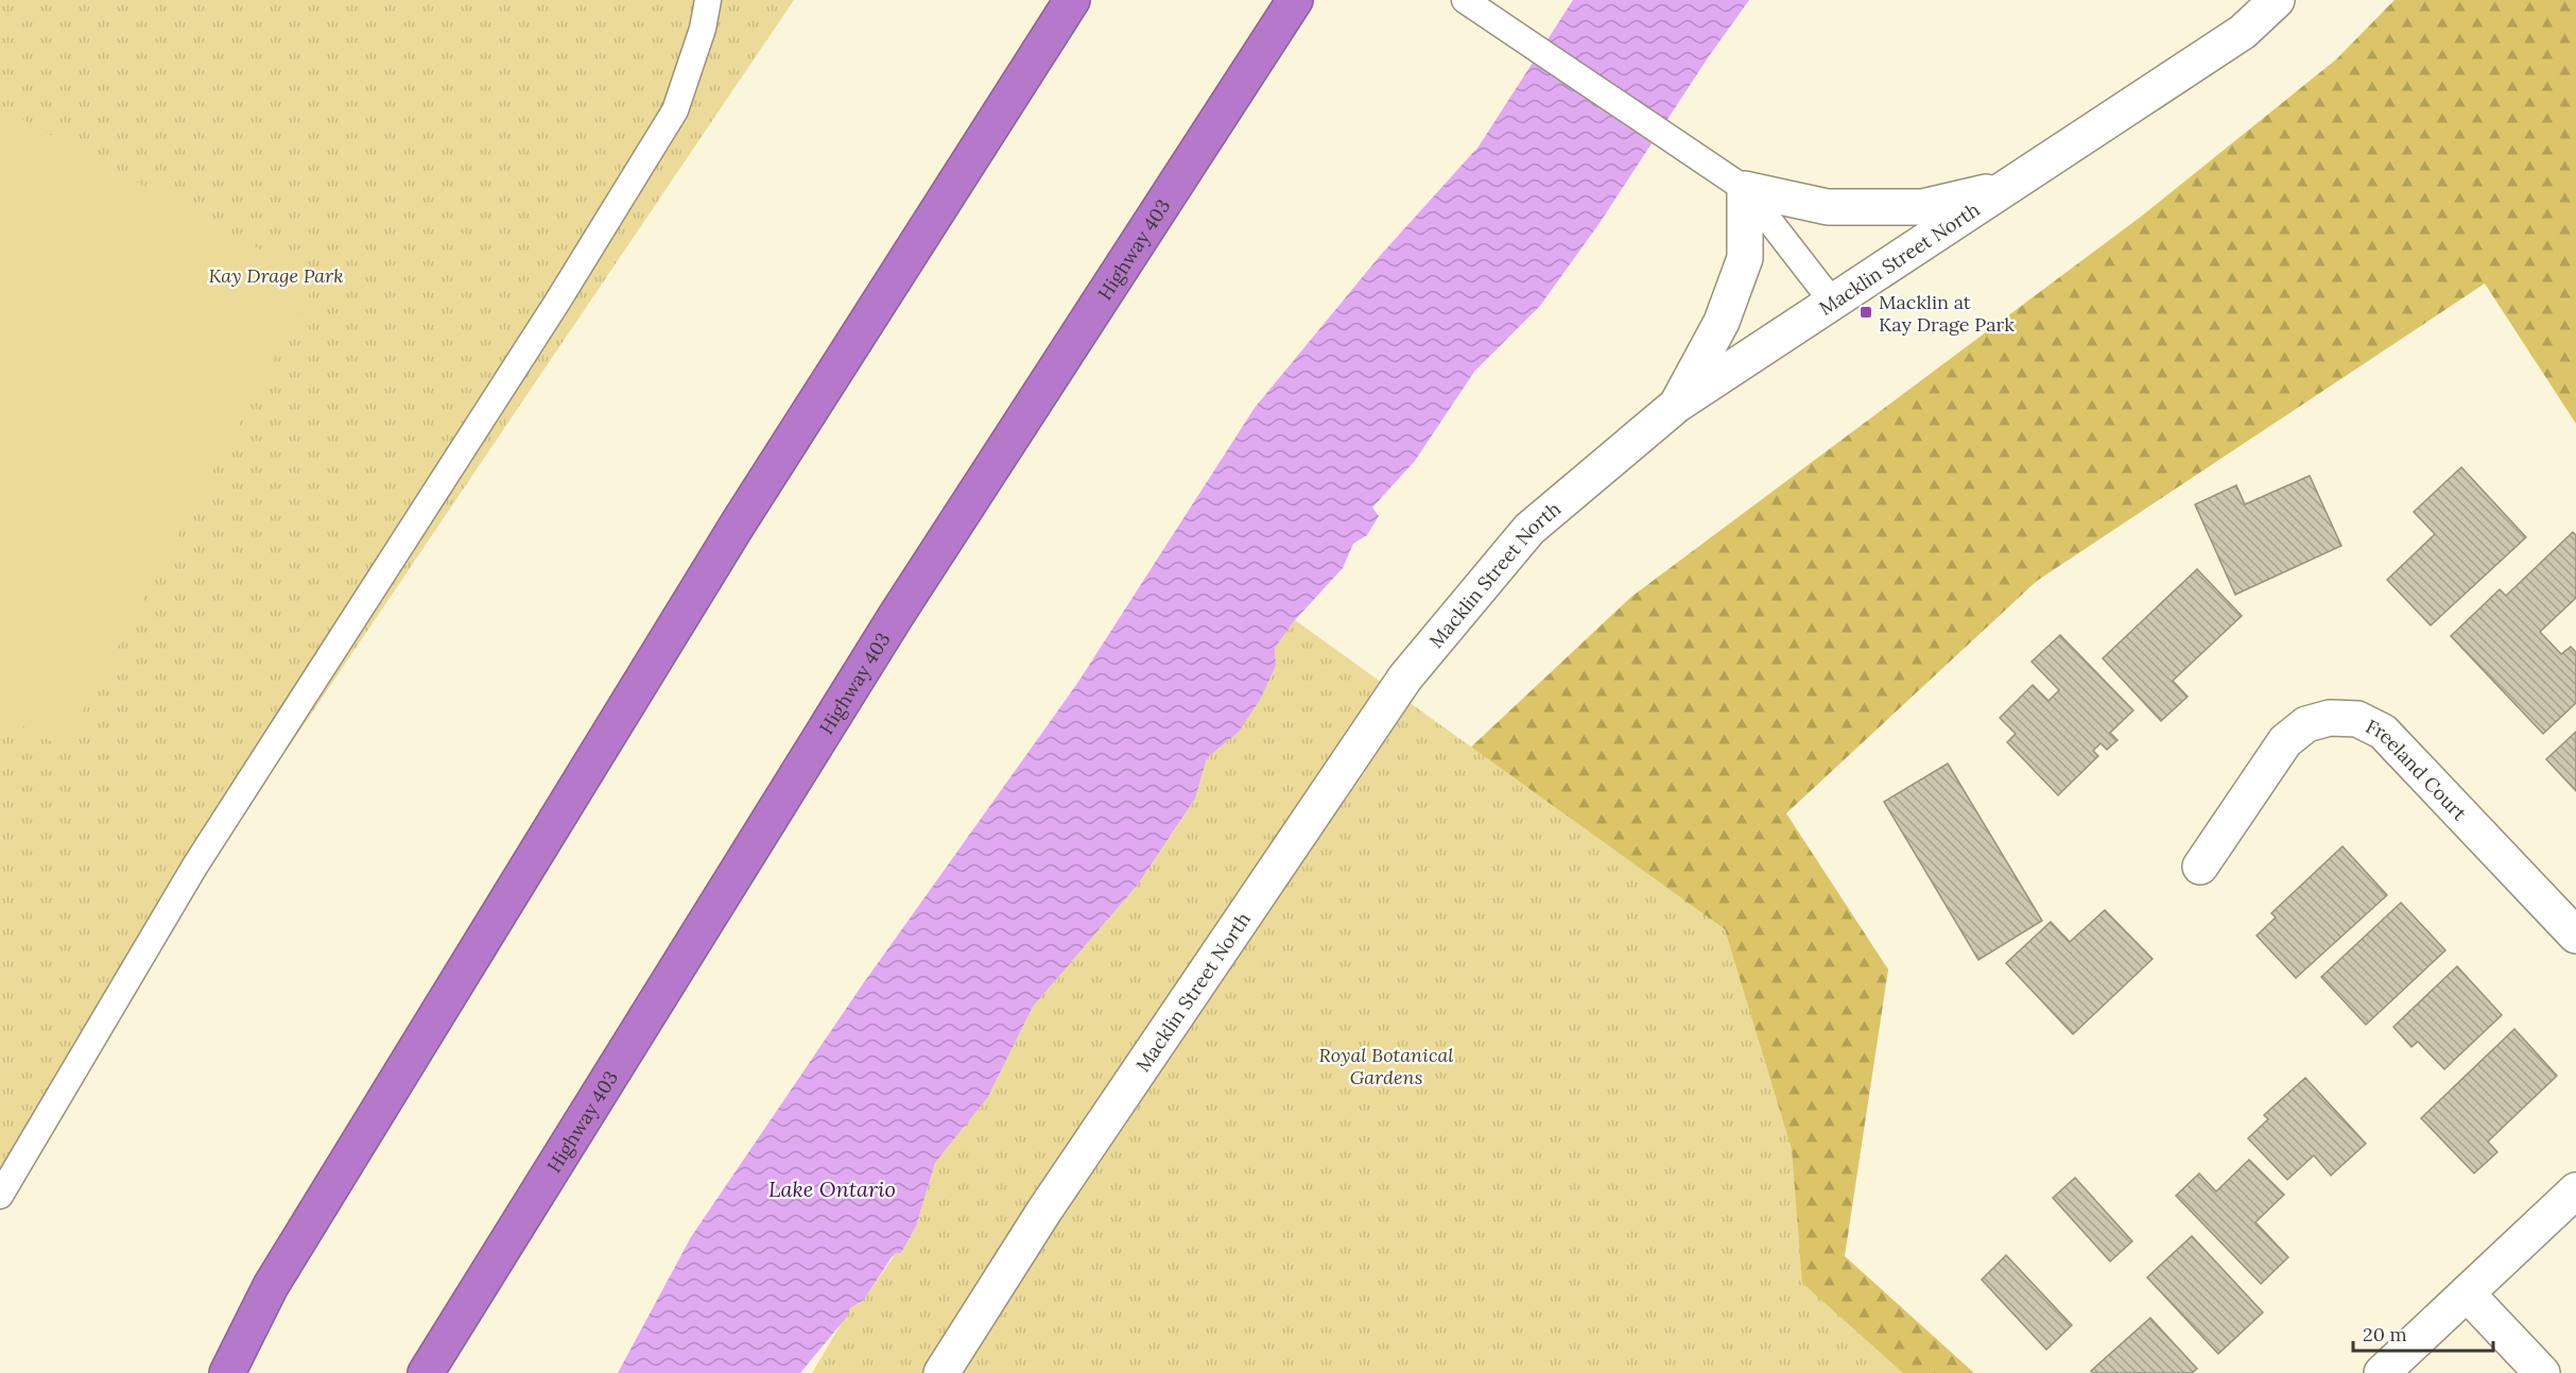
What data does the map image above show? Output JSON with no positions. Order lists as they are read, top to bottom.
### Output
{
  "streets": {
    "highway": ["Highway 403"],
    "street": ["Macklin Street North", "Freeland Court"]
  },
  "water": ["Lake Ontario"],
  "parks": ["Kay Drage Park", "Royal Botanical Gardens"],
  "places": {
    "transit": ["Macklin at Kay Drage Park"]
  },
  "scale_bar": "20 m"
}
